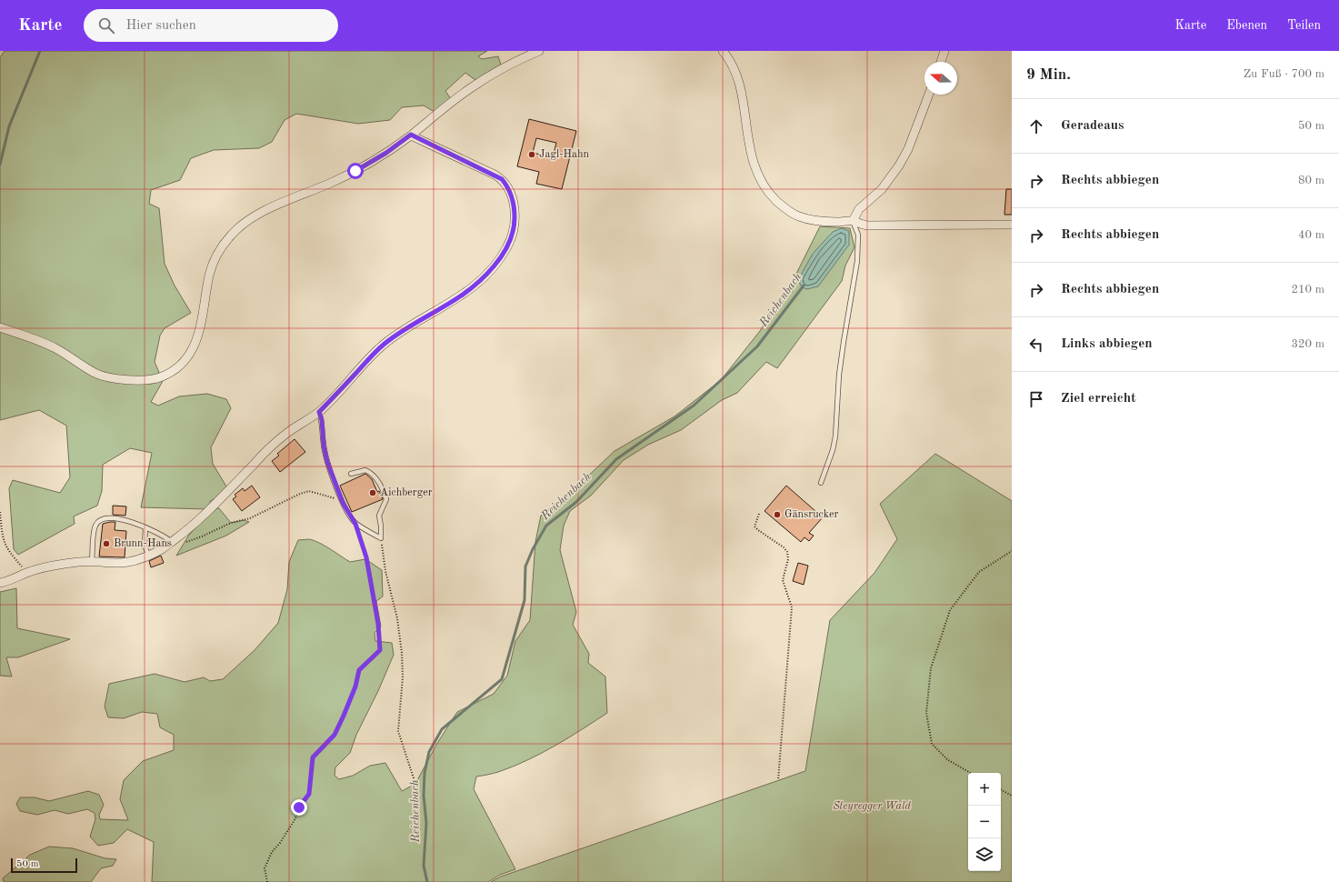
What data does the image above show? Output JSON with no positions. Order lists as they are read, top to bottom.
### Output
{
  "water": ["Reichenbach"],
  "parks": ["Steyregger Wald"],
  "places": [
    "Jagl-Hahn",
    "Aichberger",
    "Gänsrucker",
    "Brunn-Hans"
  ],
  "scale_bar": "50 m",
  "north": "left",
  "page": {
    "header": "Karte",
    "search": "Hier suchen",
    "nav": ["Karte", "Ebenen", "Teilen"],
    "heading": ["9 Min.", "Zu Fuß · 700 m"],
    "list": [
      ["Geradeaus", "50 m"],
      ["Rechts abbiegen", "80 m"],
      ["Rechts abbiegen", "40 m"],
      ["Rechts abbiegen", "210 m"],
      ["Links abbiegen", "320 m"],
      "Ziel erreicht"
    ],
    "map_buttons": ["+", "−"],
    "scale": "50 m"
  }
}
